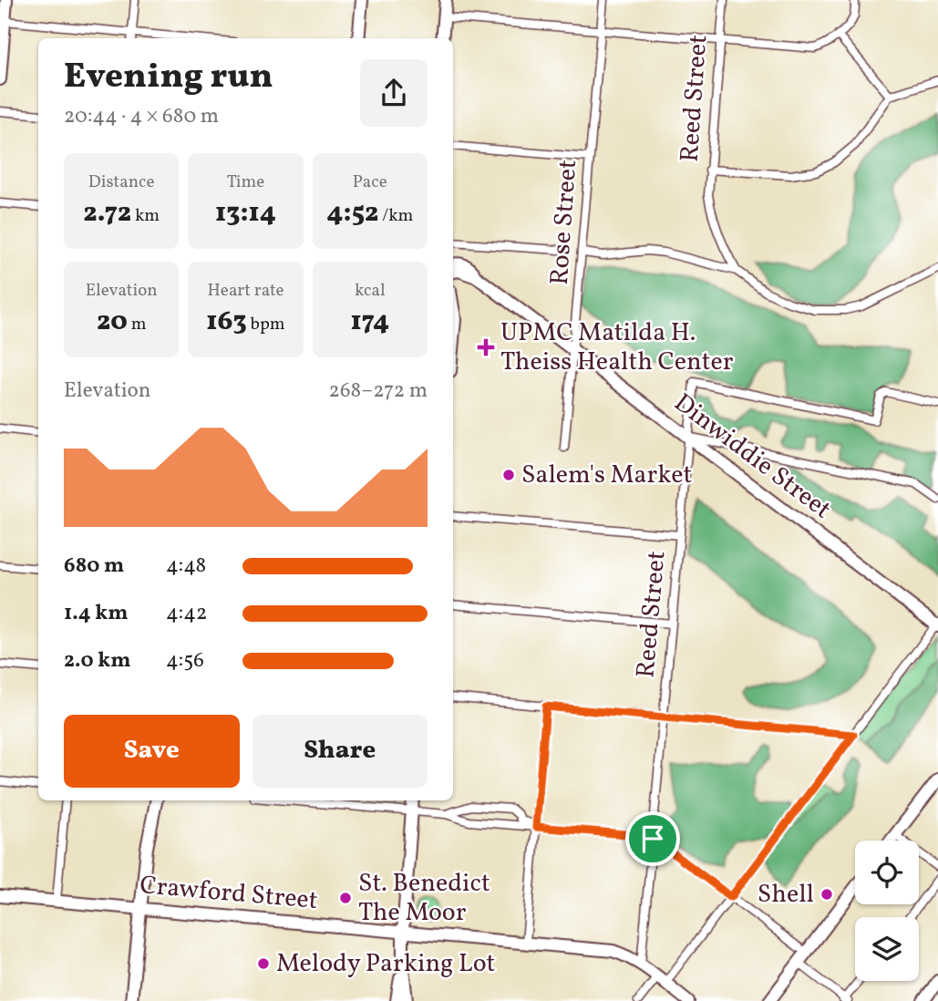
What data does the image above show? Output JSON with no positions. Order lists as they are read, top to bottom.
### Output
{
  "streets": {
    "street": [
      "Reed Street",
      "Rose Street",
      "Dinwiddie Street",
      "Crawford Street"
    ]
  },
  "crossings": [
    ["Reed Street", "Dinwiddie Street"],
    ["Reed Street", "Crawford Street"],
    ["Rose Street", "Dinwiddie Street"]
  ],
  "places": {
    "health": ["UPMC Matilda H. Theiss Health Center"],
    "other": [
      "Salem's Market",
      "Shell",
      "St. Benedict The Moor",
      "Melody Parking Lot"
    ]
  },
  "page": {
    "heading": ["Evening run", "20:44 · 4 × 680 m"],
    "stats": [
      ["Distance", "2.72 km"],
      ["Time", "13:14"],
      ["Pace", "4:52 /km"],
      ["Elevation", "20 m"],
      ["Heart rate", "163 bpm"],
      ["kcal", "174"]
    ],
    "chart": ["Elevation", "268–272 m"],
    "list": [
      {
        "name": "680 m",
        "note": "4:48"
      },
      {
        "name": "1.4 km",
        "note": "4:42"
      },
      {
        "name": "2.0 km",
        "note": "4:56"
      }
    ],
    "buttons": ["Save", "Share"]
  }
}
